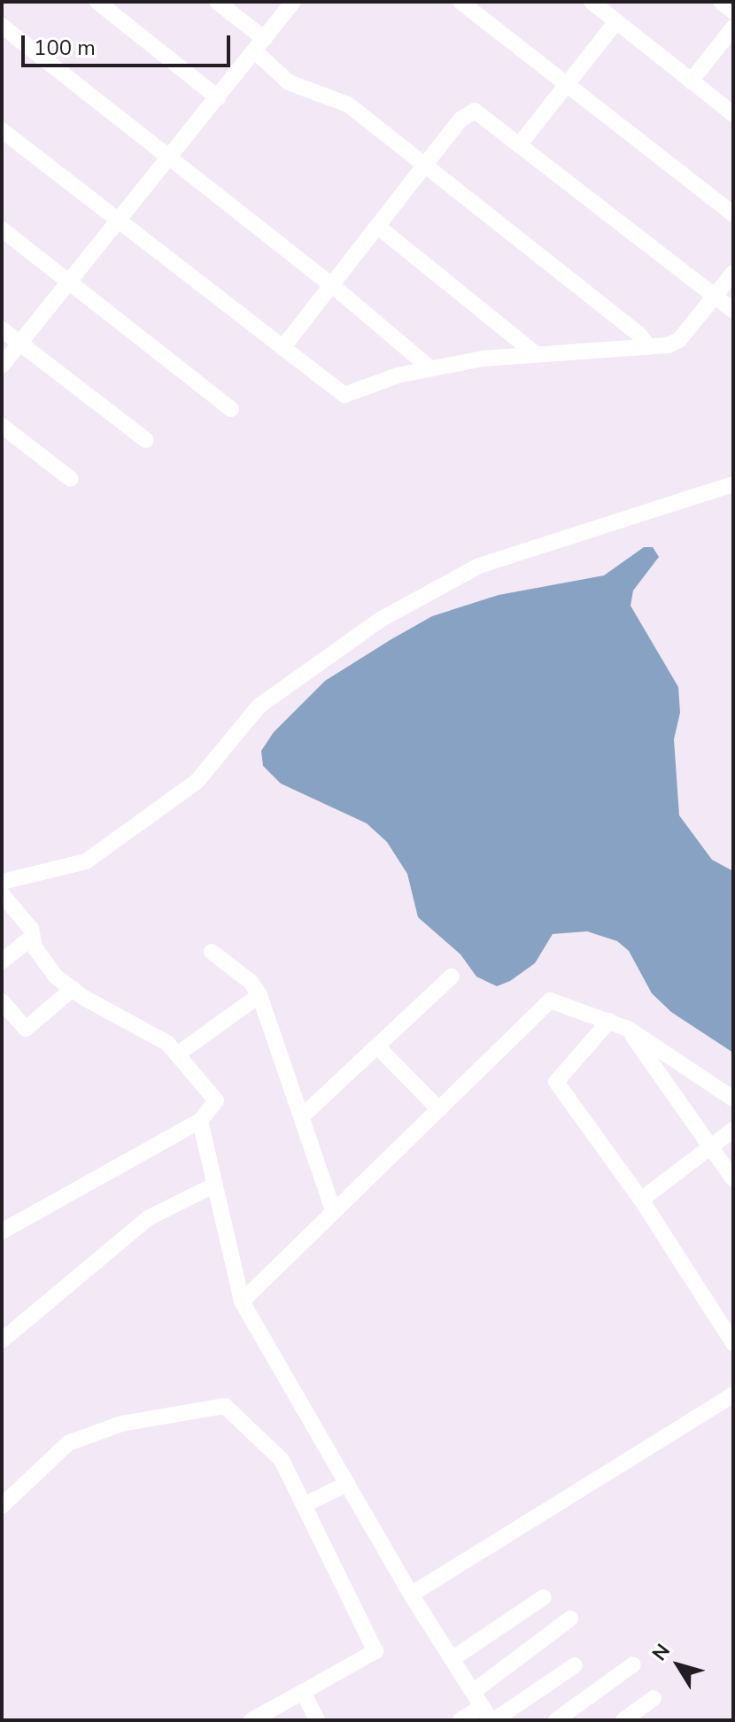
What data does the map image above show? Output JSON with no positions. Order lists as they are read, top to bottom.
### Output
{
  "scale_bar": "100 m",
  "north": "top left"
}
